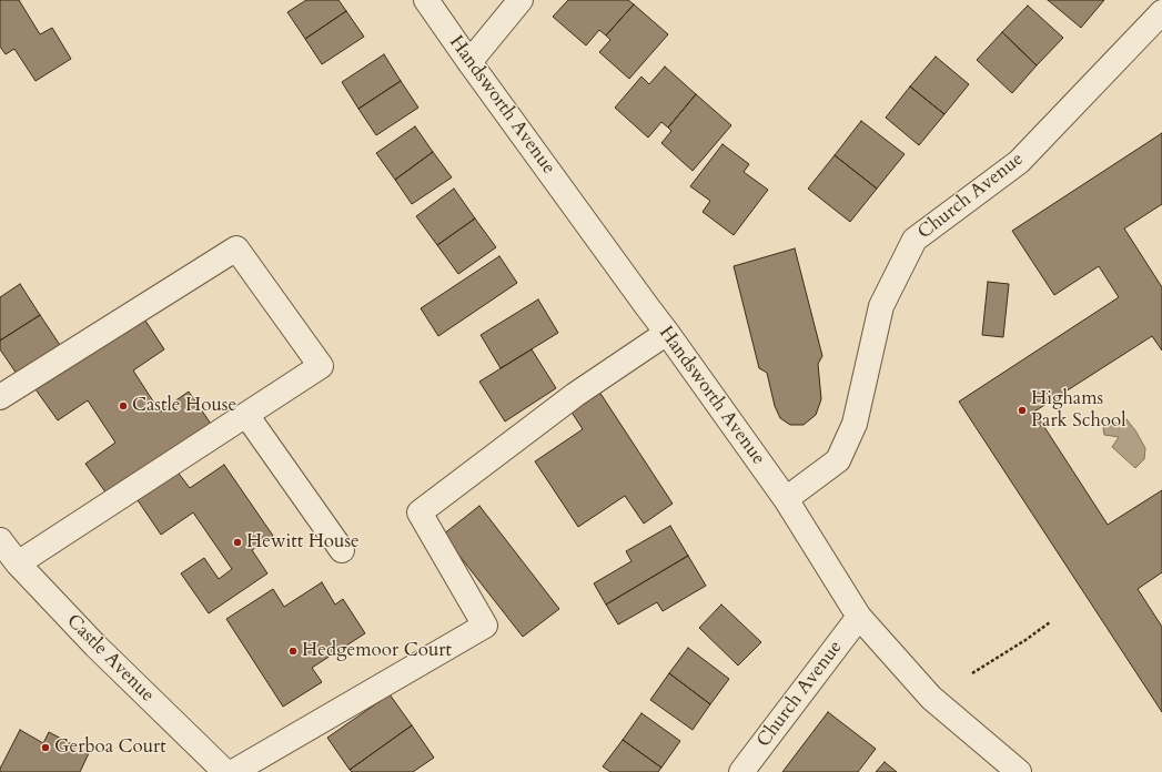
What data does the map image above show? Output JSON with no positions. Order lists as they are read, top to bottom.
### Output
{
  "streets": {
    "street": ["Handsworth Avenue", "Church Avenue", "Castle Avenue"]
  },
  "crossings": [
    ["Handsworth Avenue", "Church Avenue"]
  ],
  "places": [
    "Castle House",
    "Highams Park School",
    "Hewitt House",
    "Hedgemoor Court",
    "Gerboa Court"
  ]
}
